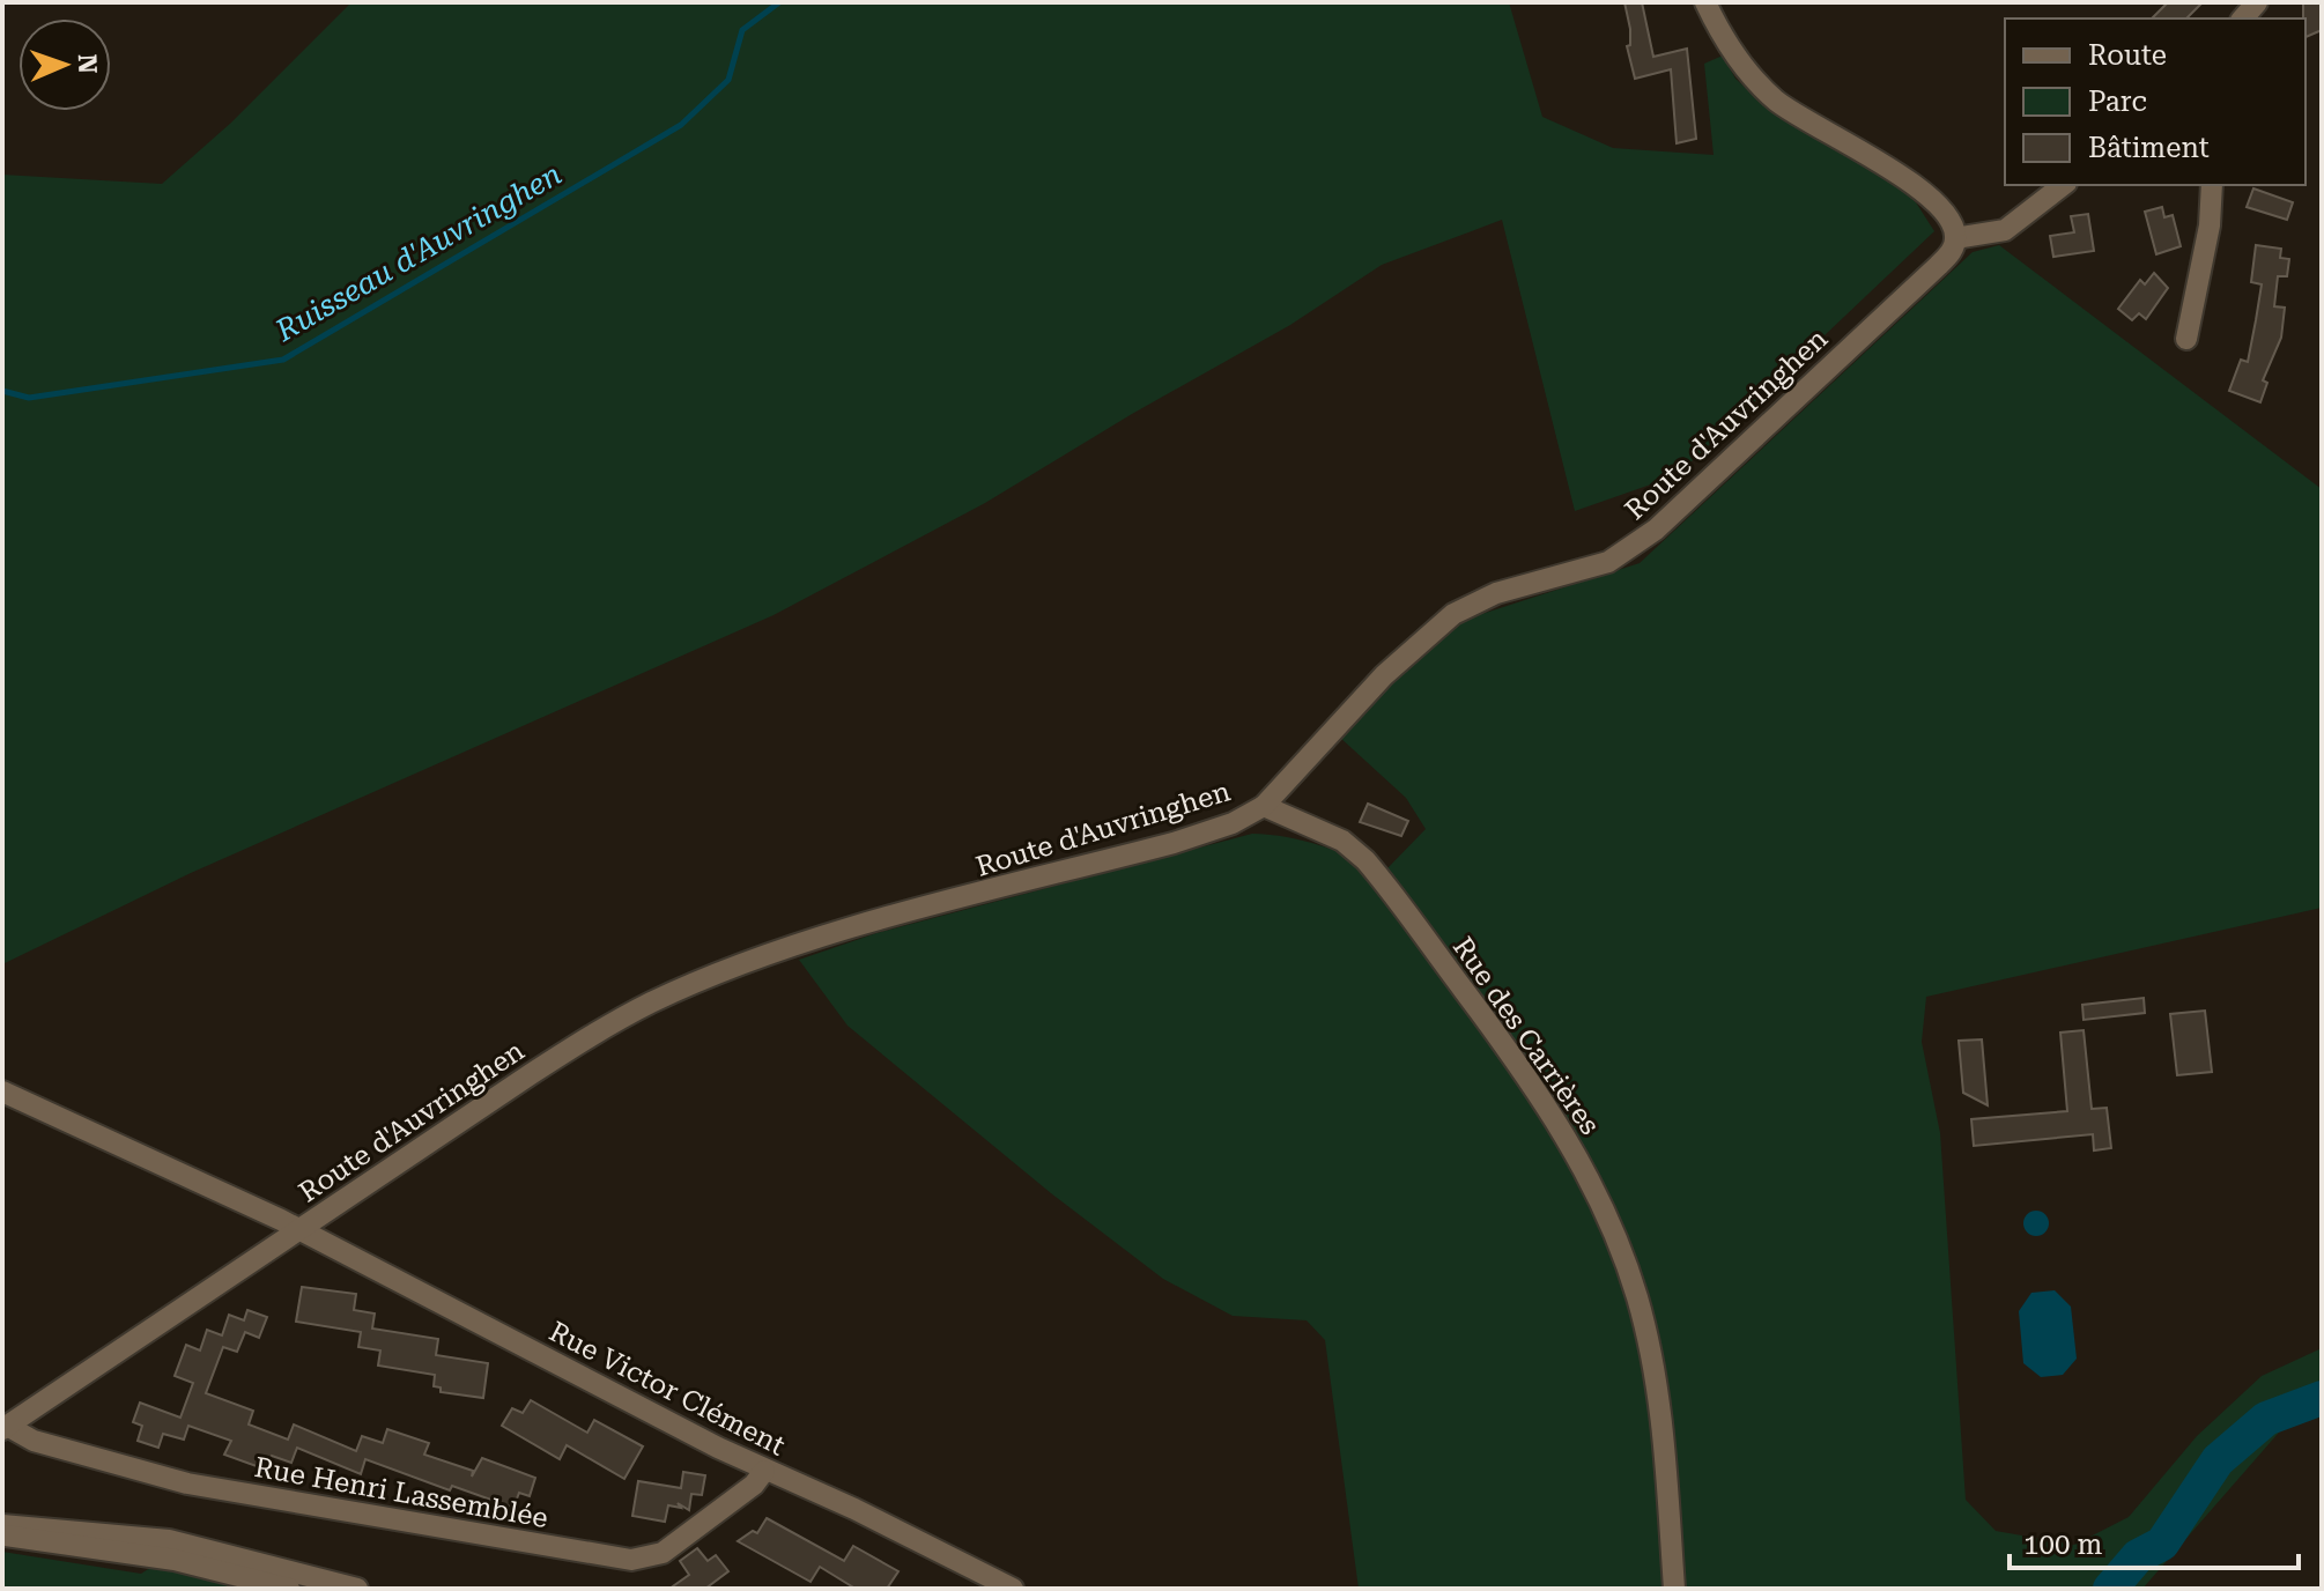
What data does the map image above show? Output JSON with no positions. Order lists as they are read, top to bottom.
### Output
{
  "streets": {
    "street": [
      "Route d'Auvringhen",
      "Rue des Carrières",
      "Rue Victor Clément",
      "Rue Henri Lassemblée"
    ]
  },
  "crossings": [
    ["Route d'Auvringhen", "Rue des Carrières"],
    ["Route d'Auvringhen", "Rue Victor Clément"],
    ["Route d'Auvringhen", "Rue Henri Lassemblée"],
    ["Rue Victor Clément", "Rue Henri Lassemblée"]
  ],
  "water": ["Ruisseau d'Auvringhen"],
  "legend": ["Route", "Parc", "Bâtiment"],
  "scale_bar": "100 m",
  "north": "right"
}
